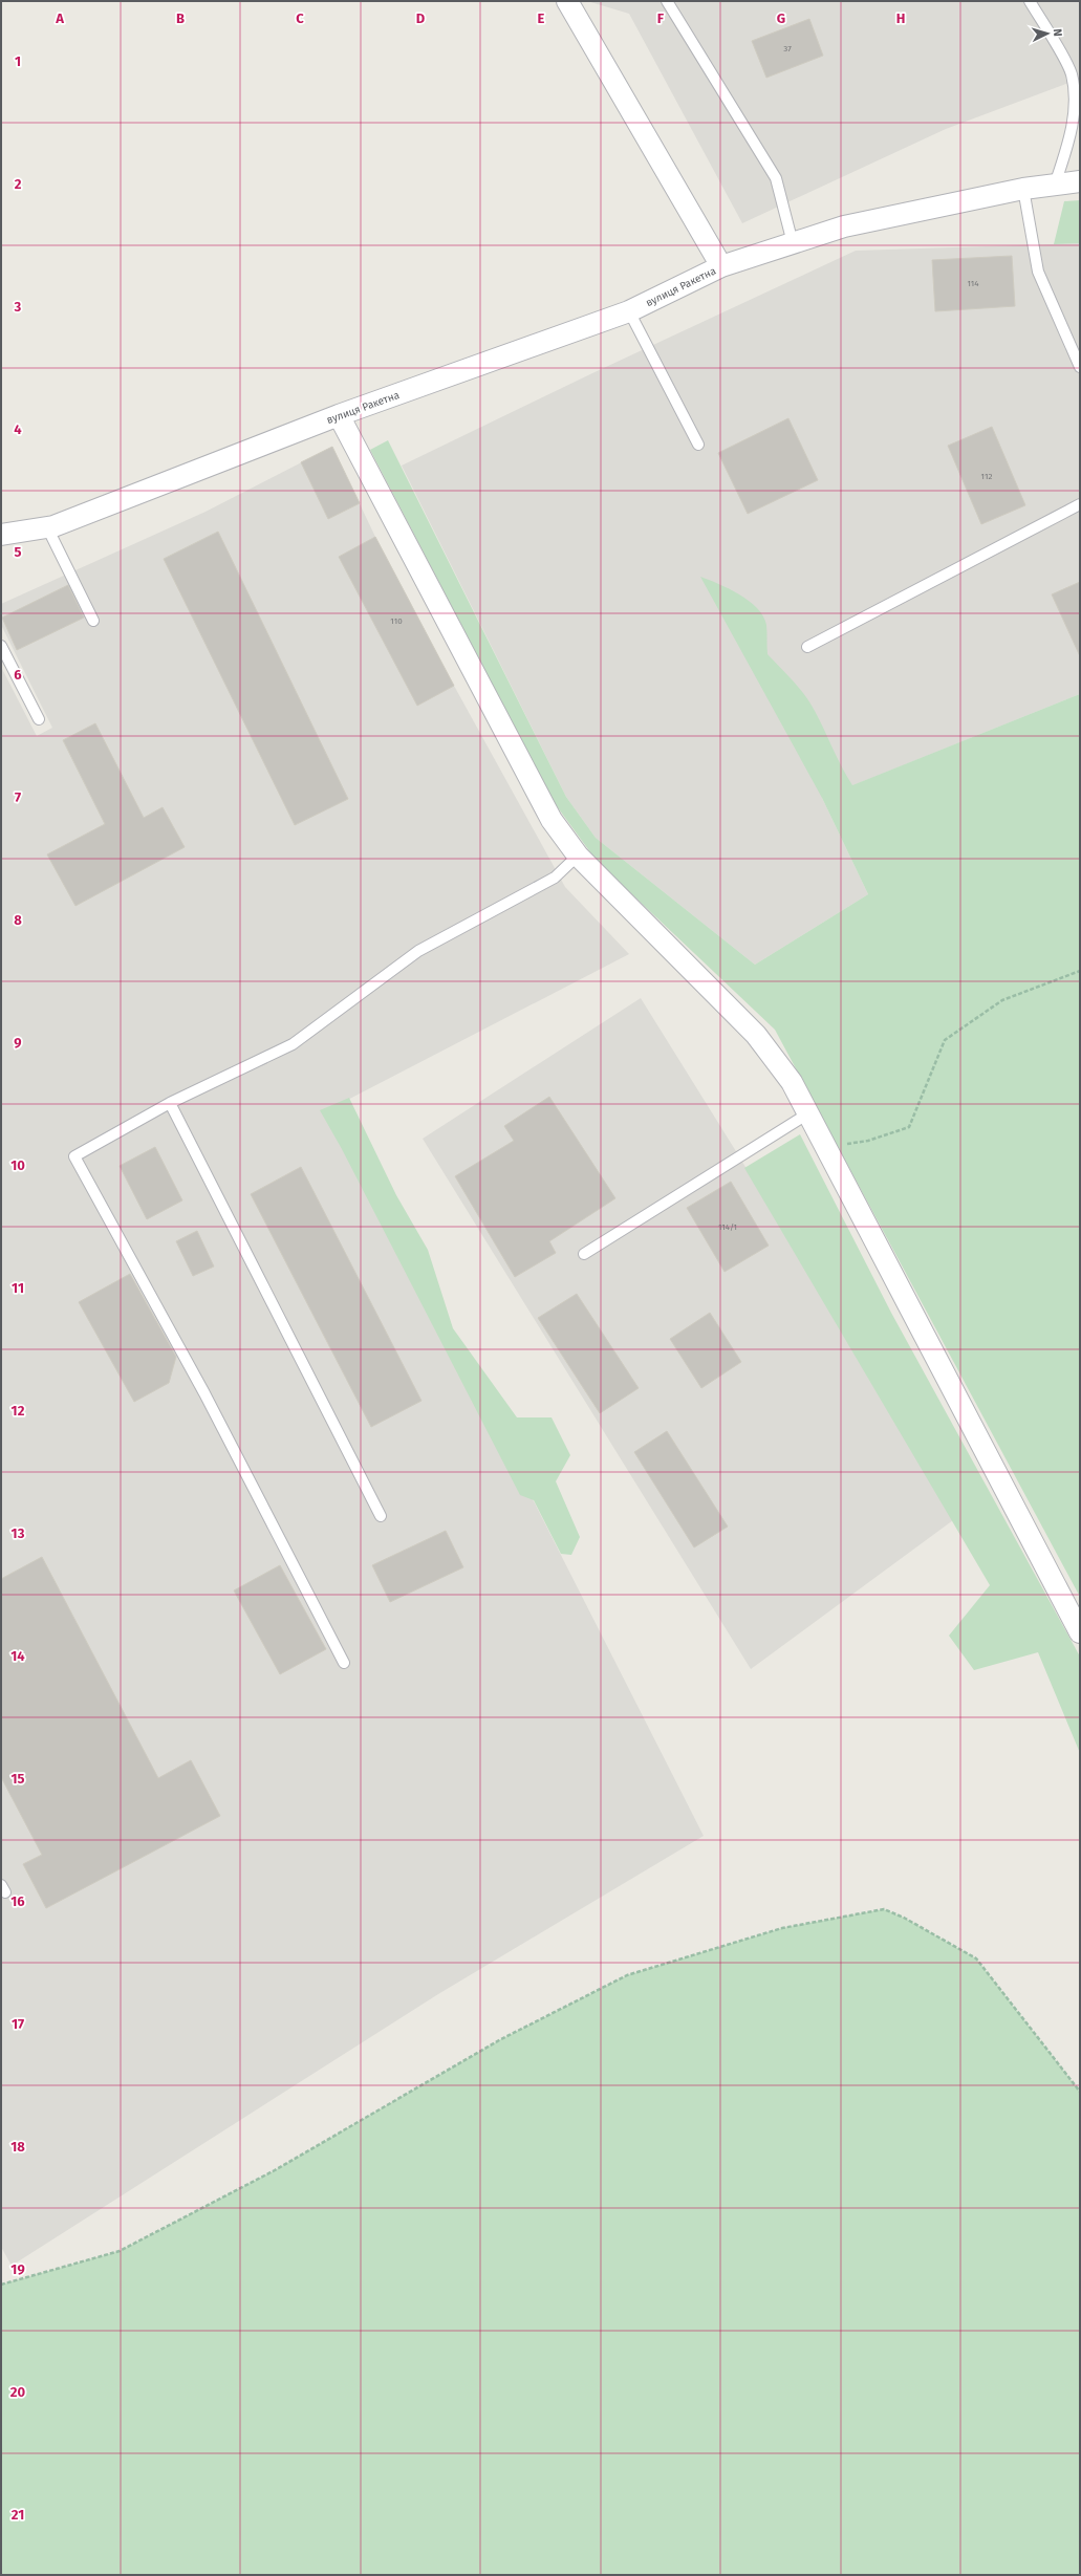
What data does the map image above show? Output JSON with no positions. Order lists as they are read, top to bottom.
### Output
{
  "streets": {
    "street": ["вулиця Ракетна"]
  },
  "house_numbers": [
    "37",
    "114",
    "112",
    "110",
    "114/1"
  ],
  "north": "right",
  "grid": {
    "columns": [
      "A",
      "B",
      "C",
      "D",
      "E",
      "F",
      "G",
      "H"
    ],
    "rows": [
      "1",
      "2",
      "3",
      "4",
      "5",
      "6",
      "7",
      "8",
      "9",
      "10",
      "11",
      "12",
      "13",
      "14",
      "15",
      "16",
      "17",
      "18",
      "19",
      "20",
      "21"
    ]
  }
}
